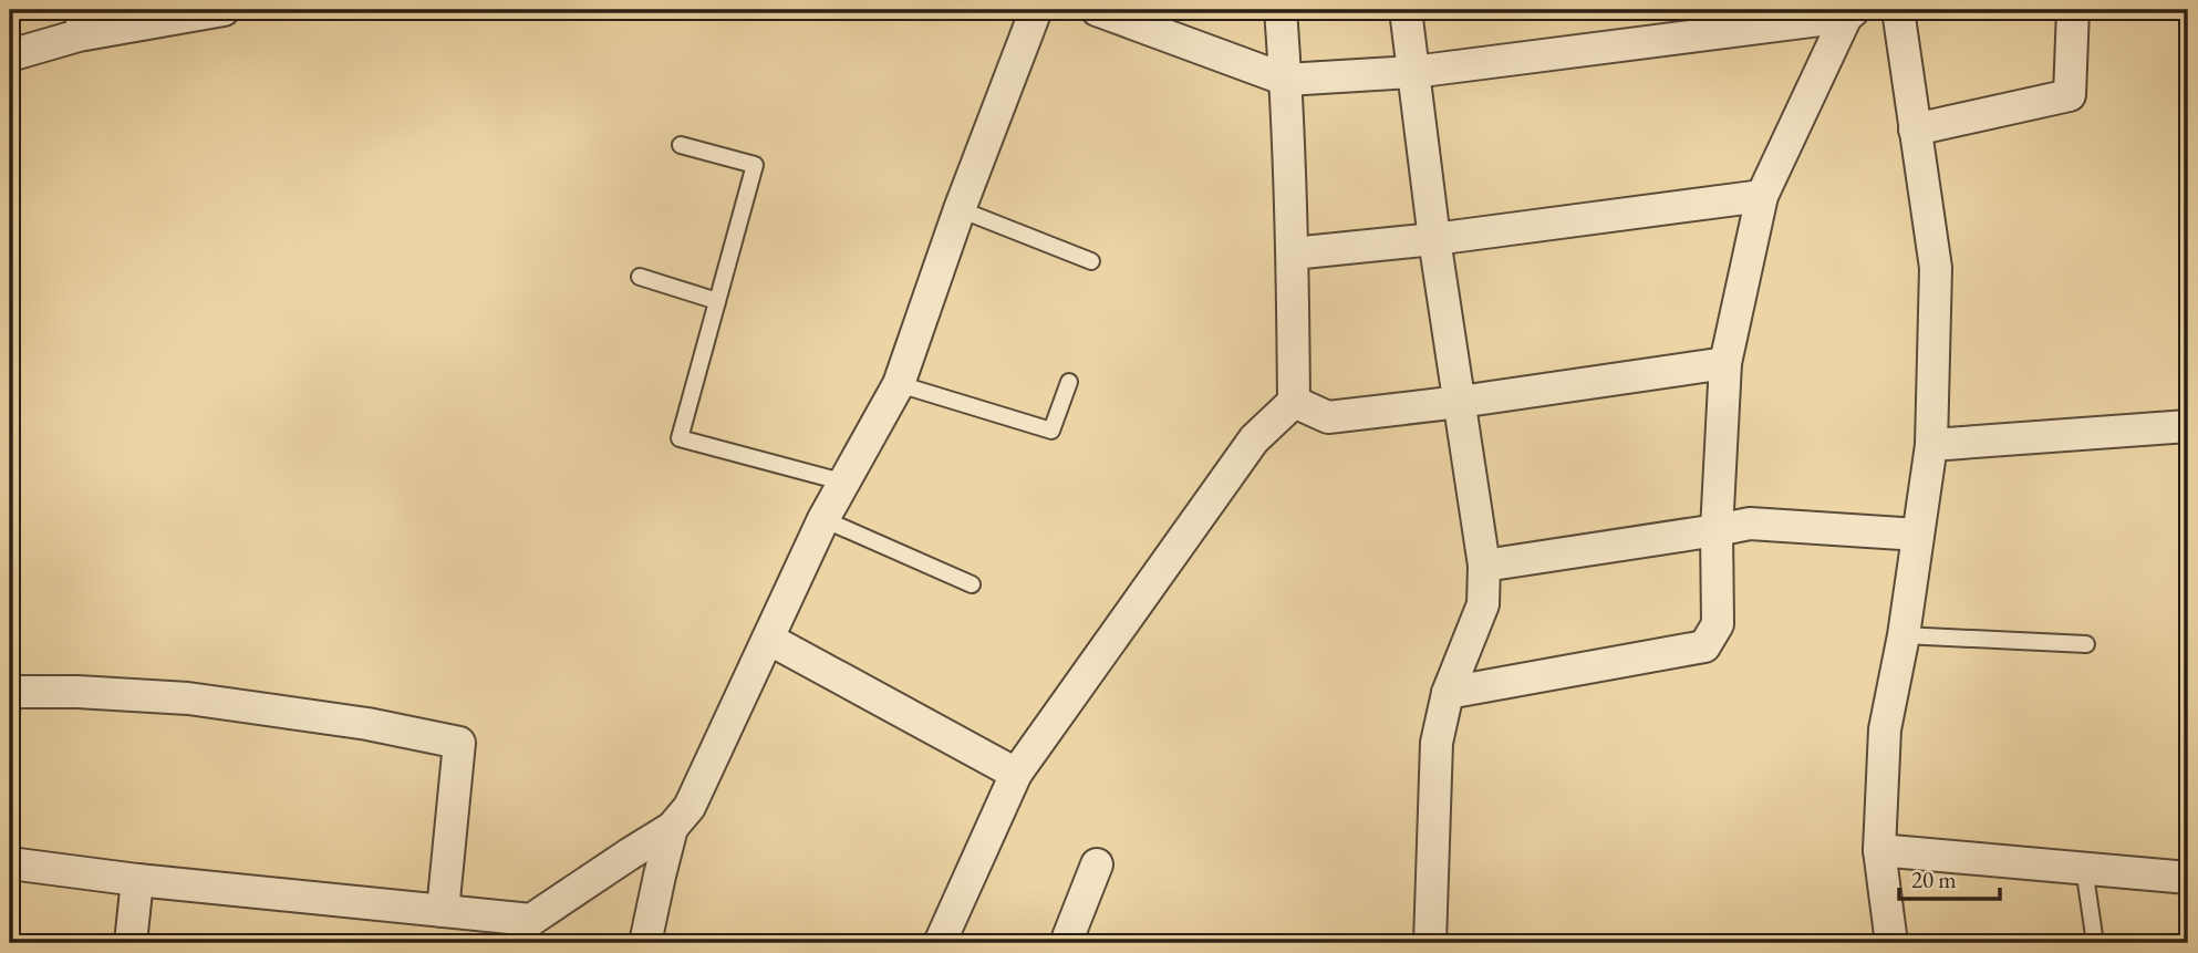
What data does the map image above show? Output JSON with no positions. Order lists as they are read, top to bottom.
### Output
{
  "scale_bar": "20 m"
}
